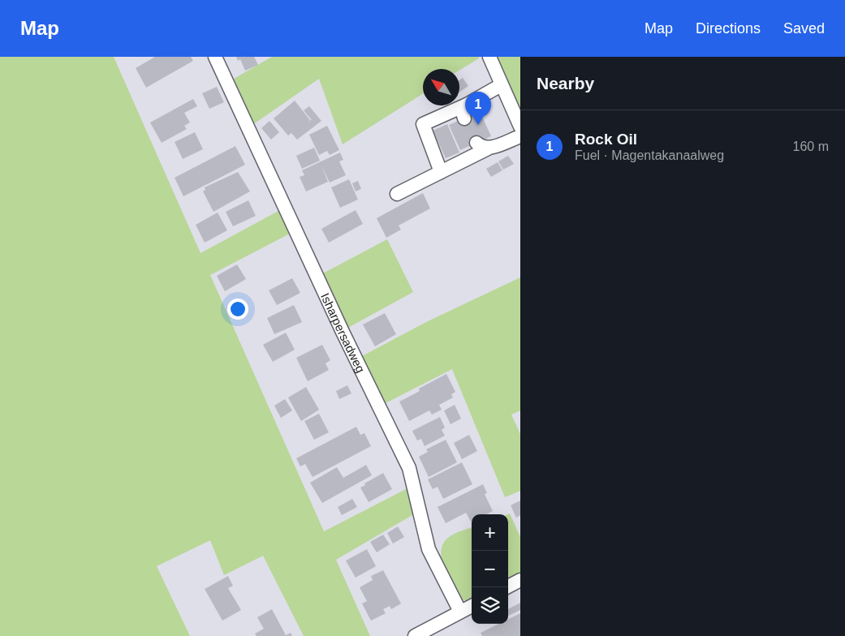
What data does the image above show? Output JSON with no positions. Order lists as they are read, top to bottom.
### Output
{
  "streets": {
    "street": ["Isharpersadweg"]
  },
  "north": "top left",
  "page": {
    "header": "Map",
    "nav": ["Map", "Directions", "Saved"],
    "heading": "Nearby",
    "pins": "1",
    "list": [
      {
        "mark": "1",
        "name": "Rock Oil",
        "note": "Fuel · Magentakanaalweg",
        "value": "160 m"
      }
    ],
    "map_buttons": ["+", "−"]
  }
}
